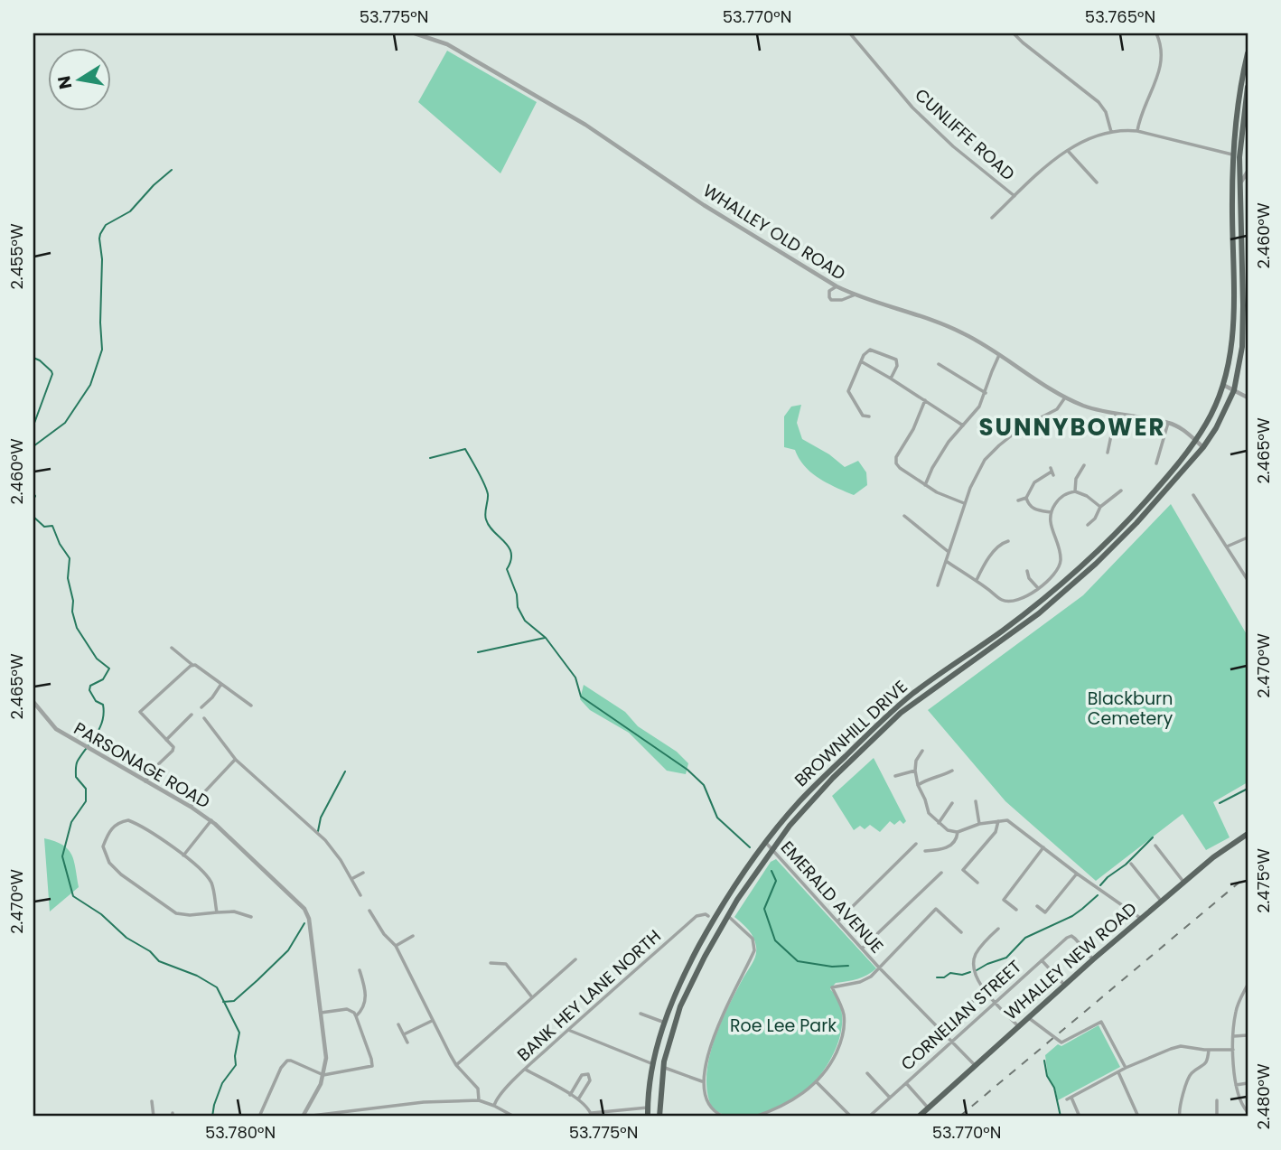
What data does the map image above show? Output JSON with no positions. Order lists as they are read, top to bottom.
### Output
{
  "streets": {
    "highway": ["BROWNHILL DRIVE", "WHALLEY NEW ROAD"],
    "street": [
      "CUNLIFFE ROAD",
      "WHALLEY OLD ROAD",
      "PARSONAGE ROAD",
      "EMERALD AVENUE",
      "BANK HEY LANE NORTH",
      "CORNELIAN STREET"
    ]
  },
  "crossings": [
    ["WHALLEY OLD ROAD", "BROWNHILL DRIVE"],
    ["BROWNHILL DRIVE", "EMERALD AVENUE"],
    ["EMERALD AVENUE", "WHALLEY NEW ROAD"],
    ["EMERALD AVENUE", "CORNELIAN STREET"],
    ["WHALLEY NEW ROAD", "CORNELIAN STREET"]
  ],
  "districts": ["SUNNYBOWER"],
  "parks": ["Blackburn Cemetery", "Roe Lee Park"],
  "north": "left",
  "coordinates": [
    "53.775°N",
    "53.770°N",
    "53.765°N",
    "2.460°W",
    "2.455°W",
    "2.465°W",
    "2.470°W",
    "2.475°W",
    "2.480°W",
    "53.780°N"
  ]
}
